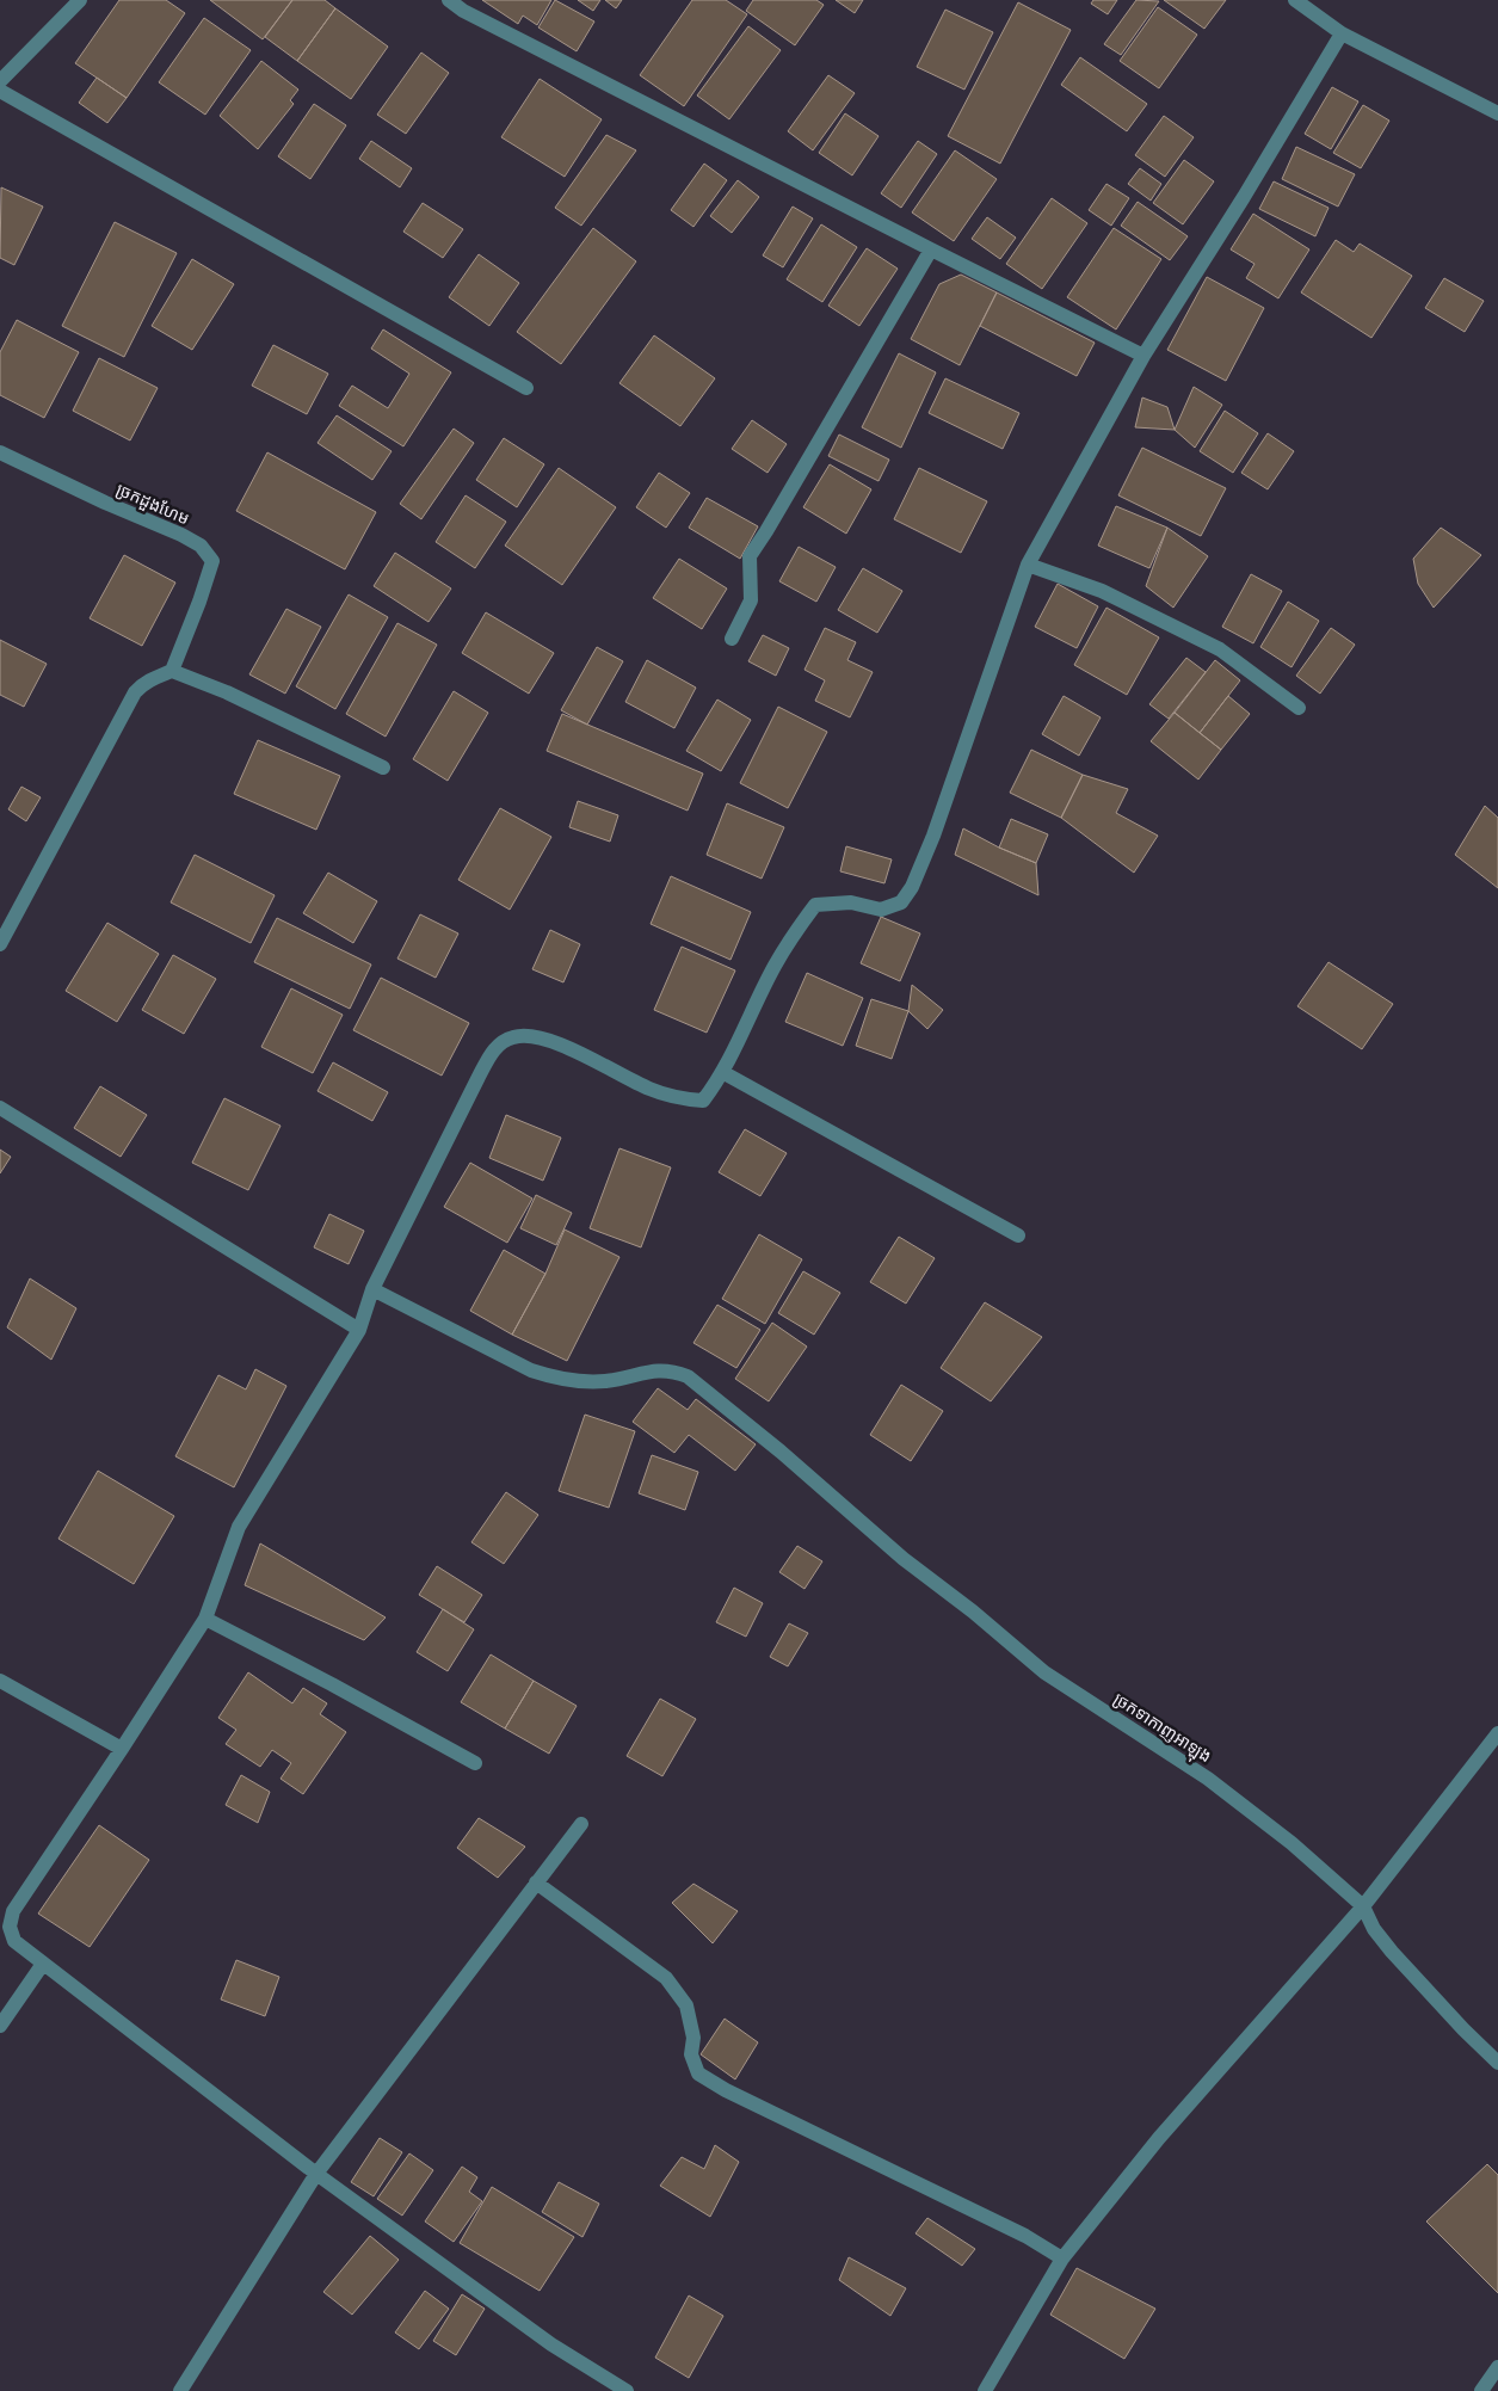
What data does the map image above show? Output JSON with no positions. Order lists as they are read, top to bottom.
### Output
{
  "streets": {
    "street": ["ច្រកដួងហែម", "ច្រកទាកាញអាឡុង"]
  }
}
